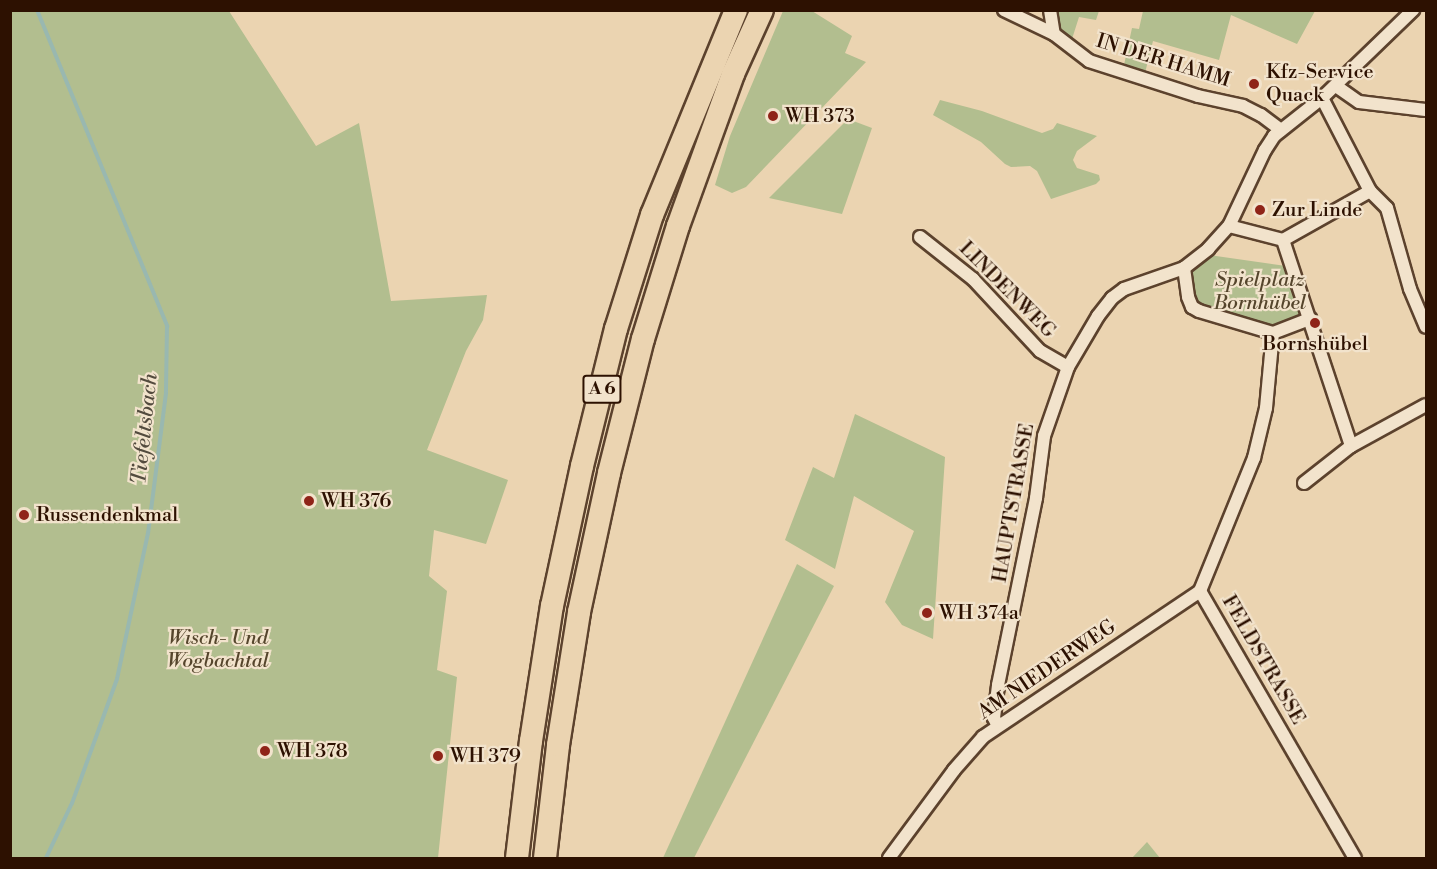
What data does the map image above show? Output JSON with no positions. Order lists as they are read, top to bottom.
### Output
{
  "streets": {
    "highway": ["A 6"],
    "street": [
      "IN DER HAMM",
      "LINDENWEG",
      "HAUPTSTRASSE",
      "FELDSTRASSE",
      "AM NIEDERWEG"
    ]
  },
  "crossings": [
    ["IN DER HAMM", "HAUPTSTRASSE"],
    ["LINDENWEG", "HAUPTSTRASSE"],
    ["HAUPTSTRASSE", "AM NIEDERWEG"],
    ["FELDSTRASSE", "AM NIEDERWEG"]
  ],
  "water": ["Tiefeltsbach"],
  "parks": ["Spielplatz Bornhübel", "Wisch- Und Wogbachtal"],
  "places": [
    "Kfz-Service Quack",
    "WH 373",
    "Zur Linde",
    "Bornshübel",
    "WH 376",
    "Russendenkmal",
    "WH 374a",
    "WH 378",
    "WH 379"
  ]
}
